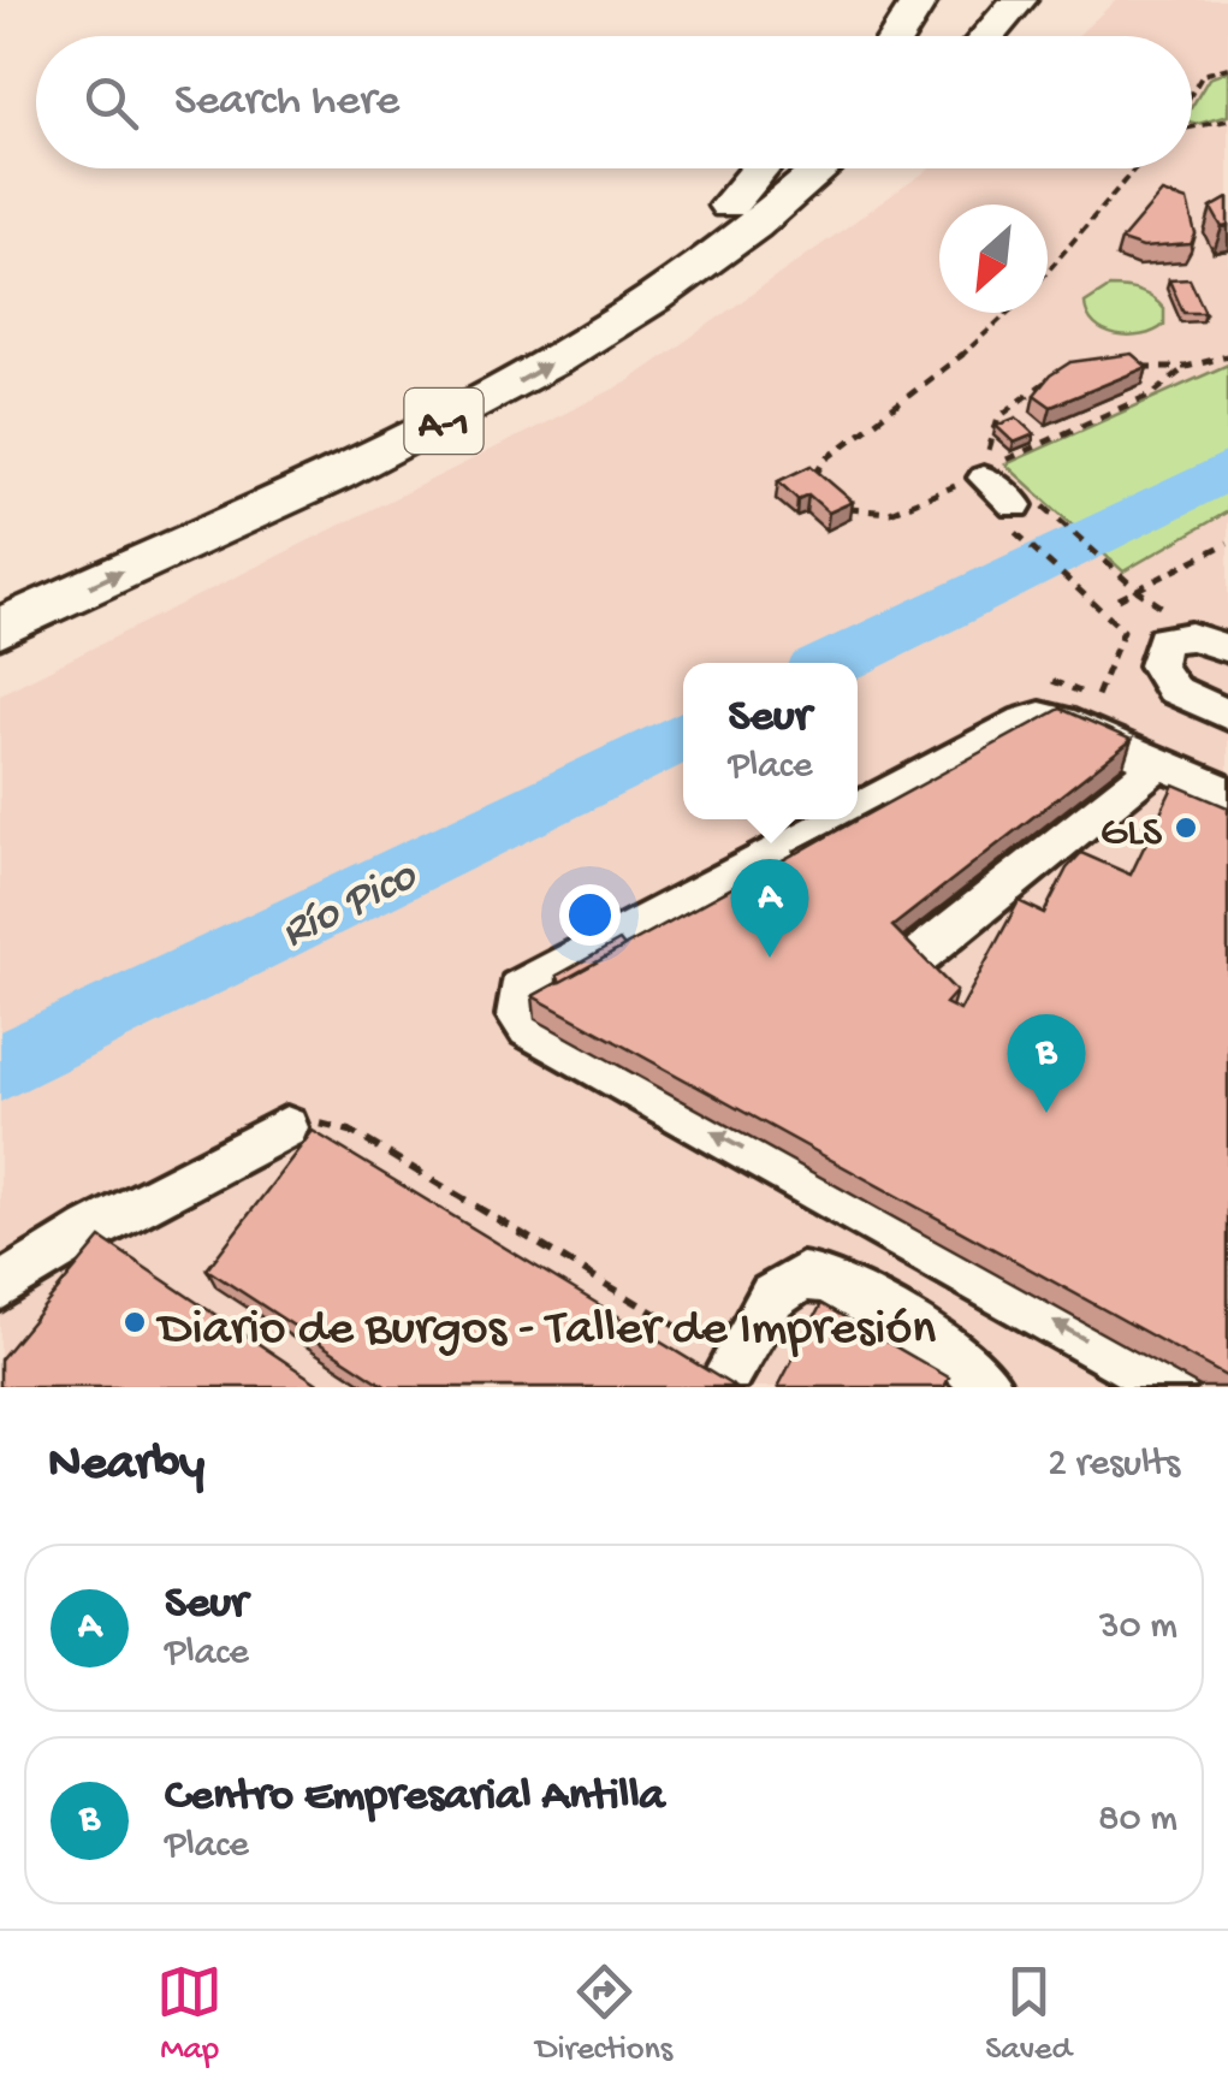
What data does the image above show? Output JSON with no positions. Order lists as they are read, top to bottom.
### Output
{
  "streets": {
    "highway": ["A-1"]
  },
  "water": ["Río Pico"],
  "places": ["GLS", "Diario de Burgos - Taller de Impresión"],
  "north": "bottom left",
  "page": {
    "search": "Search here",
    "popup": ["Seur", "Place"],
    "pins": ["A", "B"],
    "heading": ["Nearby", "2 results"],
    "list": [
      {
        "mark": "A",
        "name": "Seur",
        "note": "Place",
        "value": "30 m"
      },
      {
        "mark": "B",
        "name": "Centro Empresarial Antilla",
        "note": "Place",
        "value": "80 m"
      }
    ],
    "nav": ["Map", "Directions", "Saved"]
  }
}
